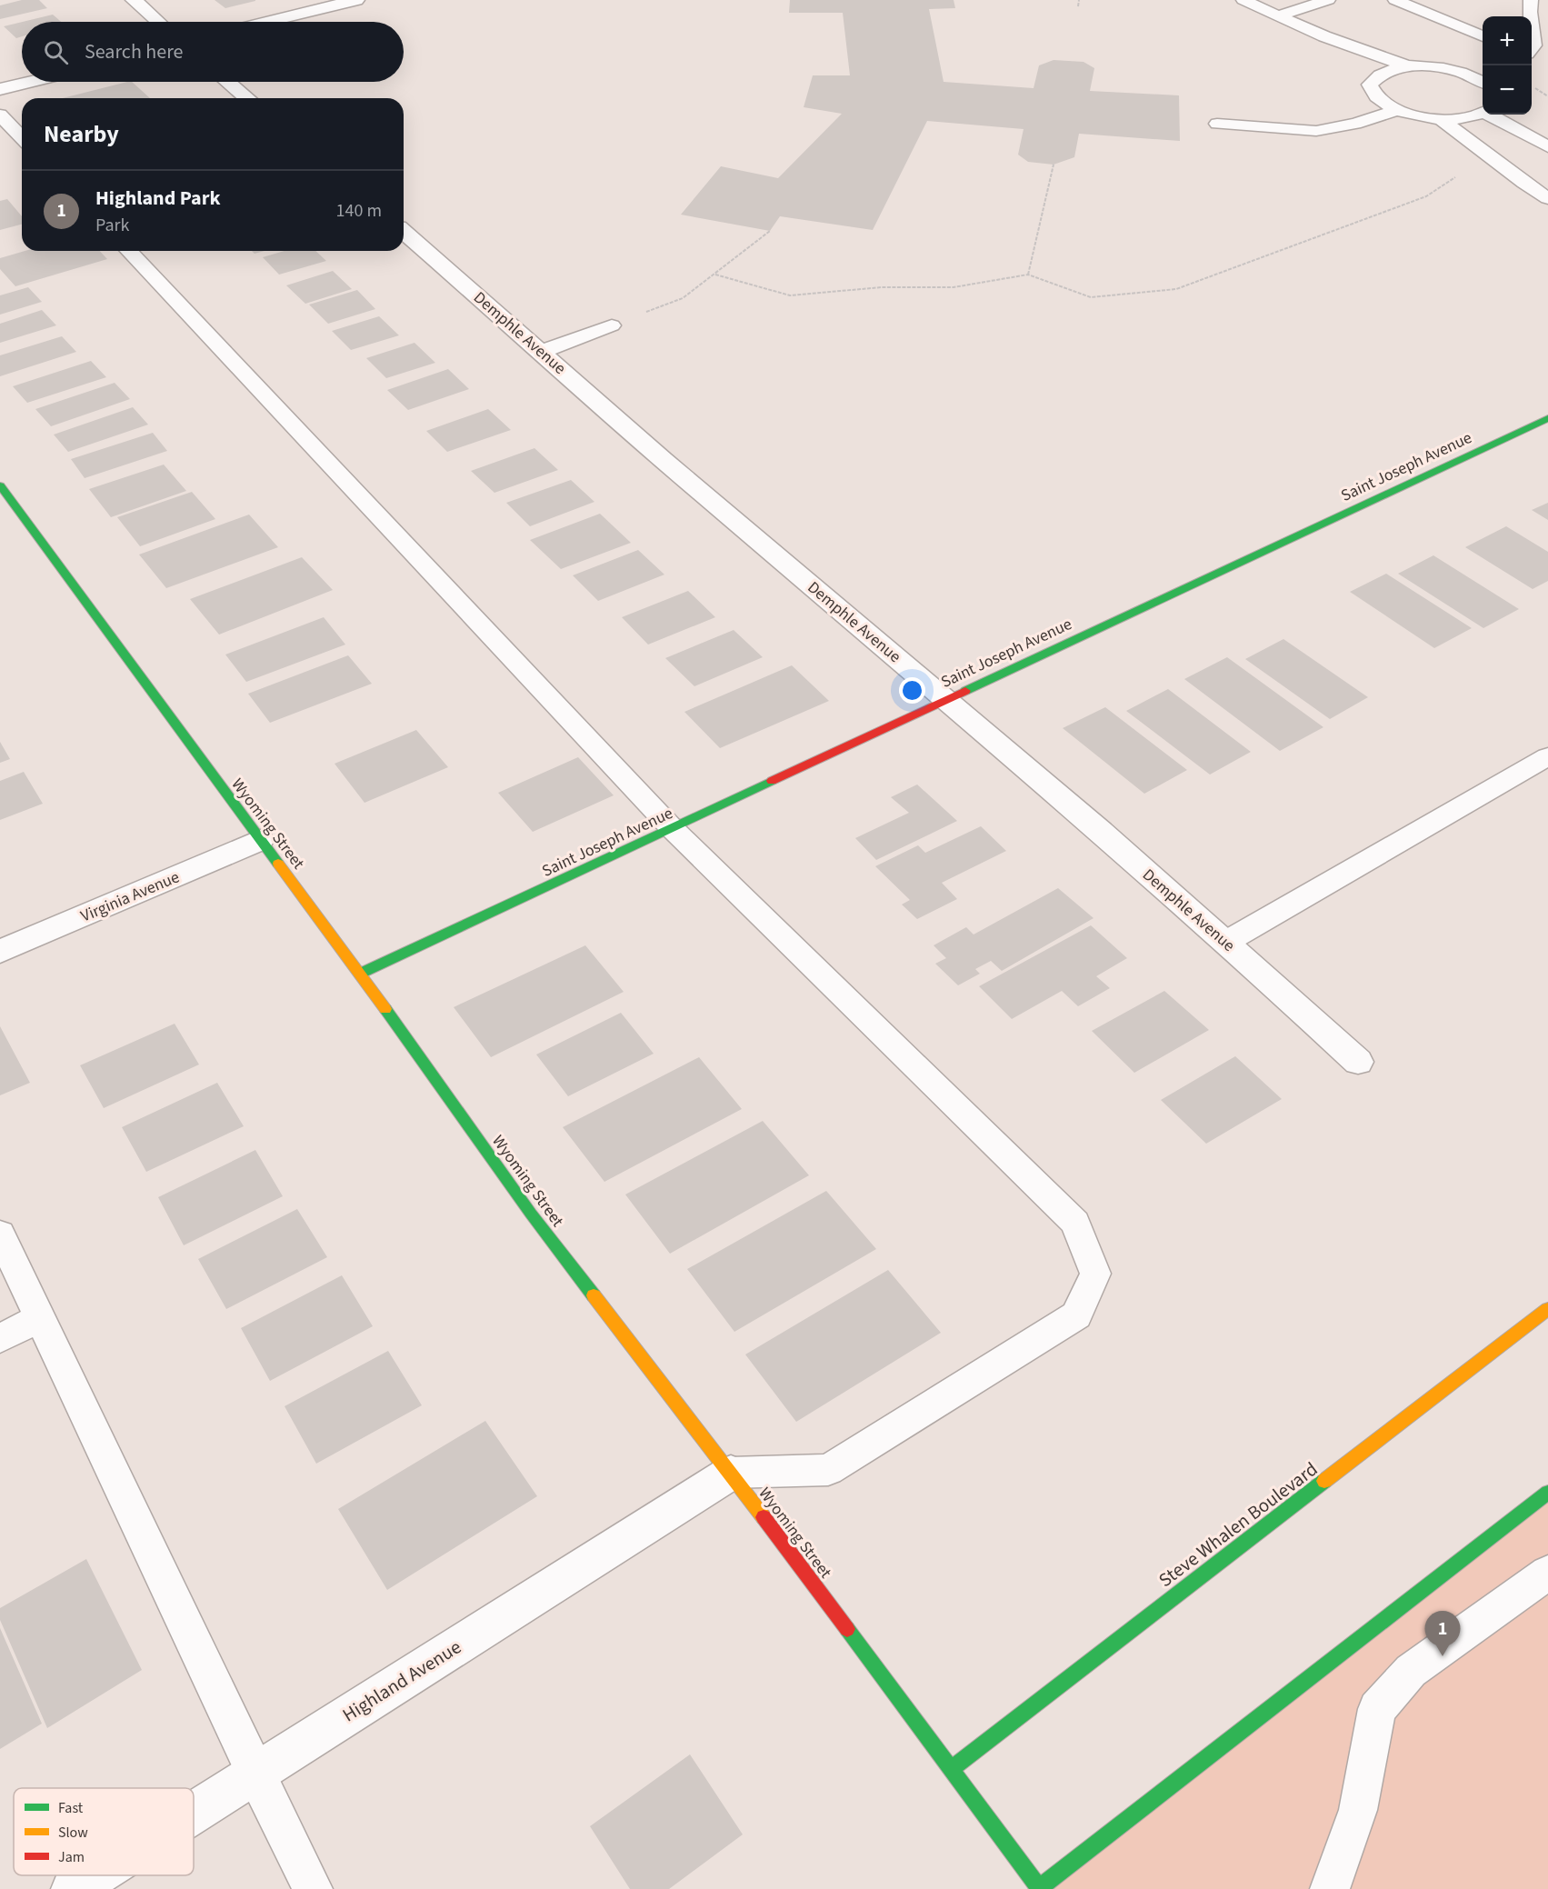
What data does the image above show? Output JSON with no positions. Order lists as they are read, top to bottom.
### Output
{
  "streets": {
    "street": [
      "Demphle Avenue",
      "Saint Joseph Avenue",
      "Wyoming Street",
      "Virginia Avenue",
      "Steve Whalen Boulevard",
      "Highland Avenue"
    ]
  },
  "crossings": [
    ["Demphle Avenue", "Saint Joseph Avenue"],
    ["Saint Joseph Avenue", "Wyoming Street"],
    ["Wyoming Street", "Virginia Avenue"],
    ["Wyoming Street", "Steve Whalen Boulevard"],
    ["Wyoming Street", "Highland Avenue"]
  ],
  "legend": ["Fast", "Slow", "Jam"],
  "page": {
    "map_buttons": ["+", "−"],
    "search": "Search here",
    "heading": "Nearby",
    "list": [
      {
        "mark": "1",
        "name": "Highland Park",
        "note": "Park",
        "value": "140 m"
      }
    ],
    "pins": "1"
  }
}
